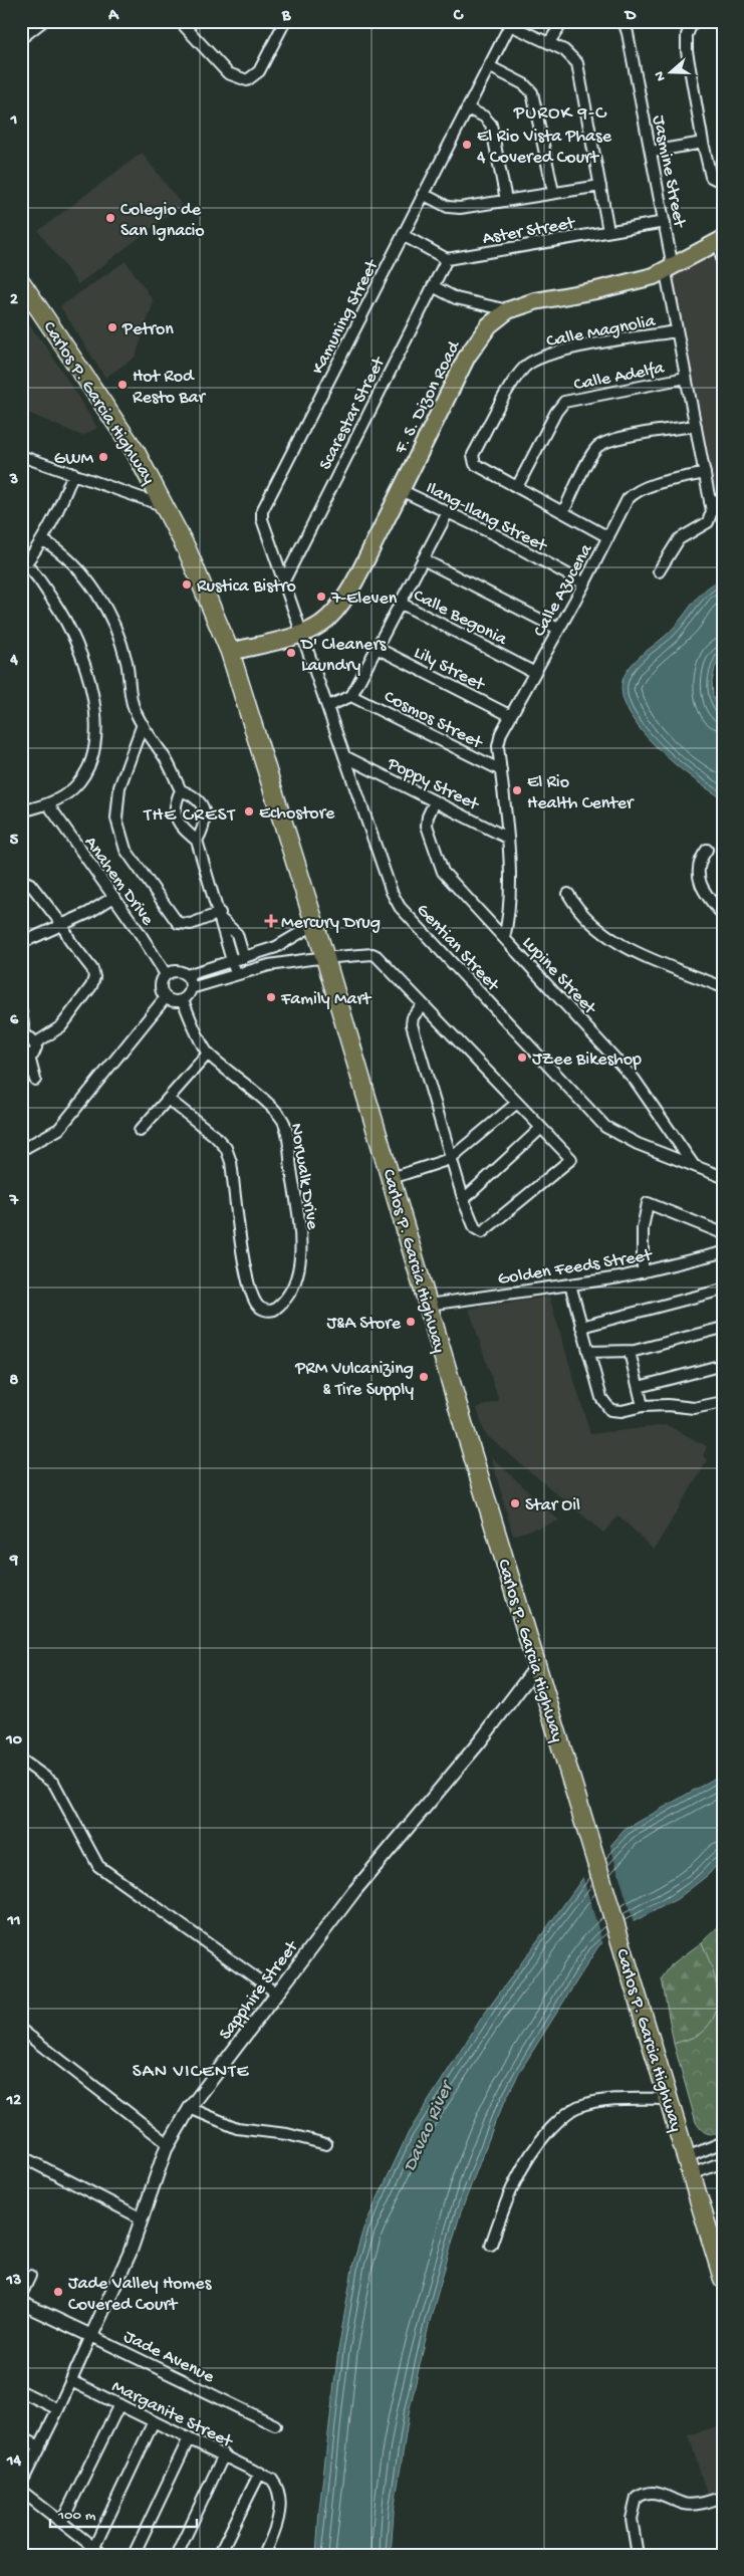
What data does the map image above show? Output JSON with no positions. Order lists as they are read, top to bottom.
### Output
{
  "streets": {
    "highway": ["Carlos P. Garcia Highway"],
    "main road": ["F. S. Dizon Road"],
    "street": [
      "Jasmine Street",
      "Aster Street",
      "Kamuning Street",
      "Calle Magnolia",
      "Calle Adelfa",
      "Scarestar Street",
      "Ilang-Ilang Street",
      "Calle Azucena",
      "Calle Begonia",
      "Lily Street",
      "Cosmos Street",
      "Poppy Street",
      "Anahem Drive",
      "Gentian Street",
      "Lupine Street",
      "Norwalk Drive",
      "Golden Feeds Street",
      "Sapphire Street",
      "Jade Avenue",
      "Marganite Street"
    ]
  },
  "crossings": [
    ["Jasmine Street", "Aster Street"],
    ["Jasmine Street", "Calle Magnolia"],
    ["Jasmine Street", "Calle Adelfa"],
    ["Jasmine Street", "F. S. Dizon Road"],
    ["Jasmine Street", "Calle Azucena"],
    ["Aster Street", "Scarestar Street"],
    ["Kamuning Street", "F. S. Dizon Road"],
    ["Kamuning Street", "Scarestar Street"],
    ["Kamuning Street", "Gentian Street"],
    ["Calle Magnolia", "Calle Adelfa"],
    ["F. S. Dizon Road", "Carlos P. Garcia Highway"],
    ["F. S. Dizon Road", "Ilang-Ilang Street"],
    ["F. S. Dizon Road", "Gentian Street"],
    ["Carlos P. Garcia Highway", "Golden Feeds Street"],
    ["Carlos P. Garcia Highway", "Sapphire Street"],
    ["Ilang-Ilang Street", "Calle Azucena"],
    ["Calle Azucena", "Calle Begonia"],
    ["Calle Azucena", "Lily Street"],
    ["Calle Azucena", "Cosmos Street"],
    ["Calle Azucena", "Poppy Street"],
    ["Calle Azucena", "Lupine Street"],
    ["Poppy Street", "Gentian Street"],
    ["Poppy Street", "Lupine Street"],
    ["Anahem Drive", "Norwalk Drive"],
    ["Gentian Street", "Lupine Street"],
    ["Sapphire Street", "Jade Avenue"],
    ["Sapphire Street", "Marganite Street"]
  ],
  "districts": ["PUROK 9-C", "THE CREST", "SAN VICENTE"],
  "water": ["Davao River"],
  "places": {
    "other": [
      "El Rio Vista Phase 4 Covered Court",
      "Colegio de San Ignacio",
      "Petron",
      "Hot Rod Resto Bar",
      "GWM",
      "Rustica Bistro",
      "7-Eleven",
      "D' Cleaners Laundry",
      "El Rio Health Center",
      "Echostore",
      "Family Mart",
      "JZee Bikeshop",
      "J&A Store",
      "PRM Vulcanizing & Tire Supply",
      "Star Oil",
      "Jade Valley Homes Covered Court"
    ],
    "health": ["Mercury Drug"]
  },
  "scale_bar": "100 m",
  "north": "left",
  "grid": {
    "columns": [
      "A",
      "B",
      "C",
      "D"
    ],
    "rows": [
      "1",
      "2",
      "3",
      "4",
      "5",
      "6",
      "7",
      "8",
      "9",
      "10",
      "11",
      "12",
      "13",
      "14"
    ]
  }
}
